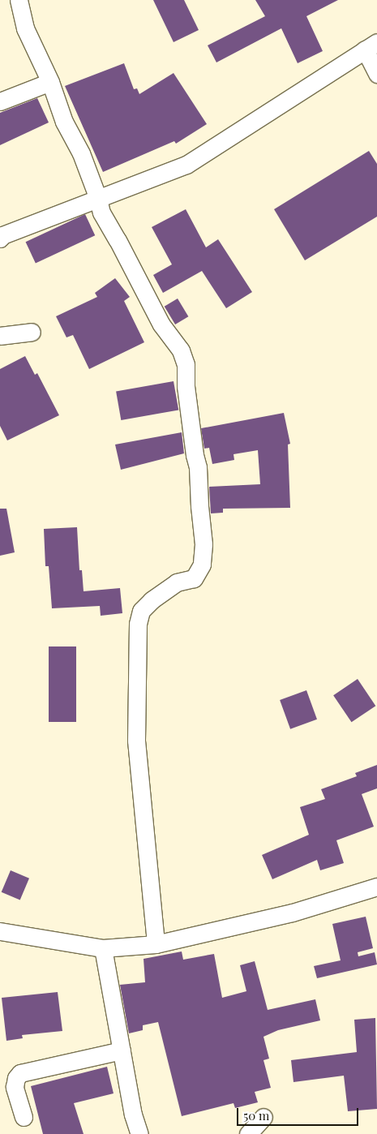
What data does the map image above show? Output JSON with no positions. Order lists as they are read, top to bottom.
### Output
{
  "scale_bar": "50 m"
}
